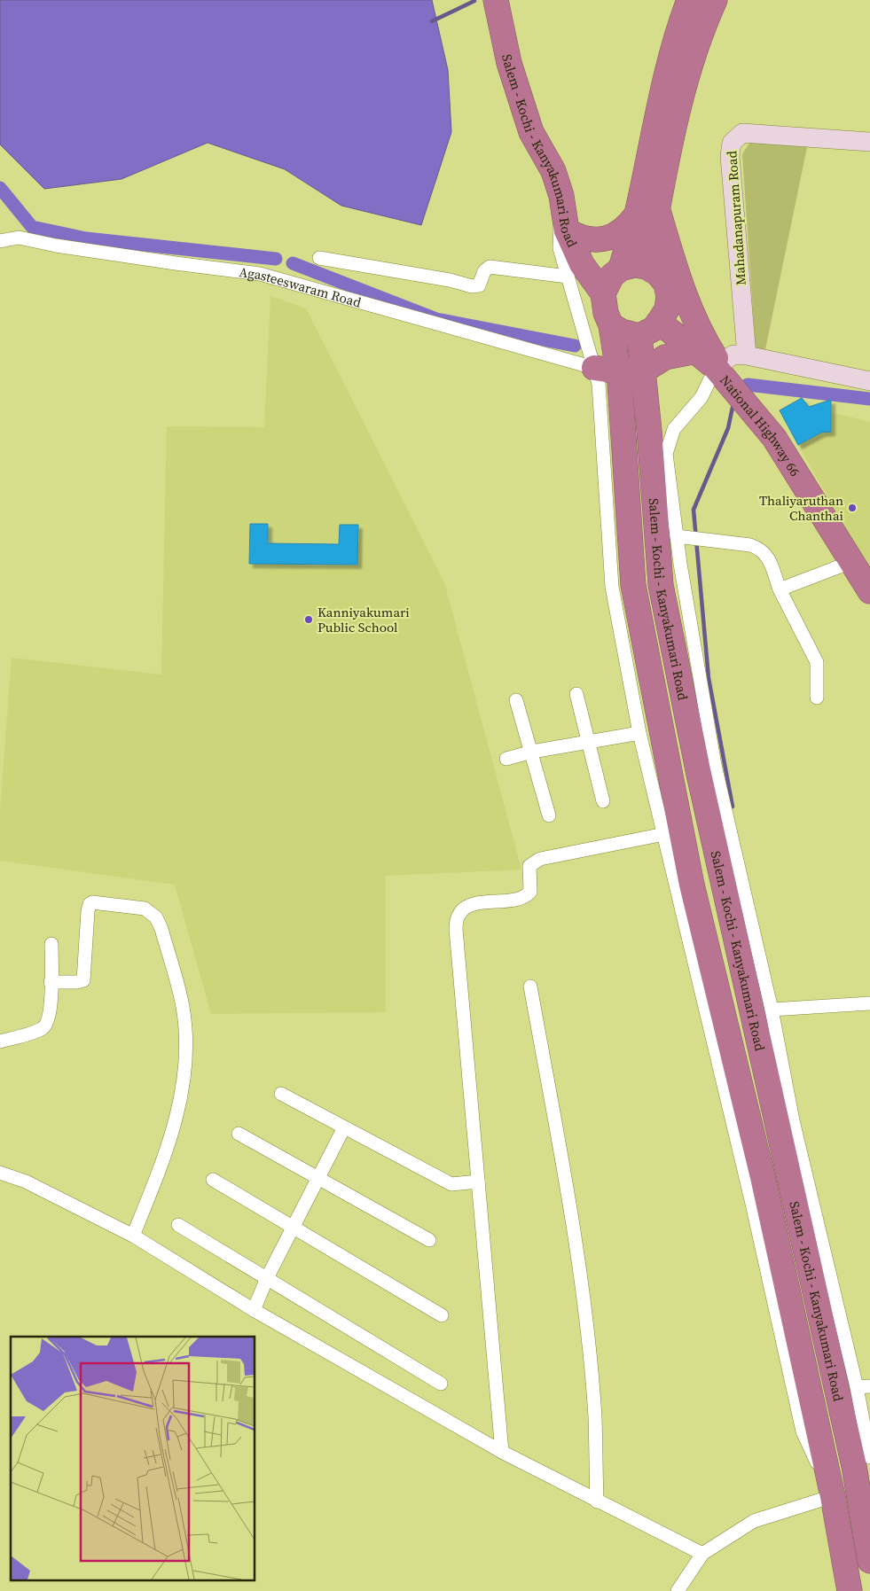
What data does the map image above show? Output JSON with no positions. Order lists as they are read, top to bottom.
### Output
{
  "streets": {
    "highway": ["Salem - Kochi - Kanyakumari Road", "National Highway 66"],
    "street": ["Mahadanapuram Road", "Agasteeswaram Road"]
  },
  "crossings": [
    ["Salem - Kochi - Kanyakumari Road", "National Highway 66"]
  ],
  "places": ["Thaliyaruthan Chanthai", "Kanniyakumari Public School"]
}
